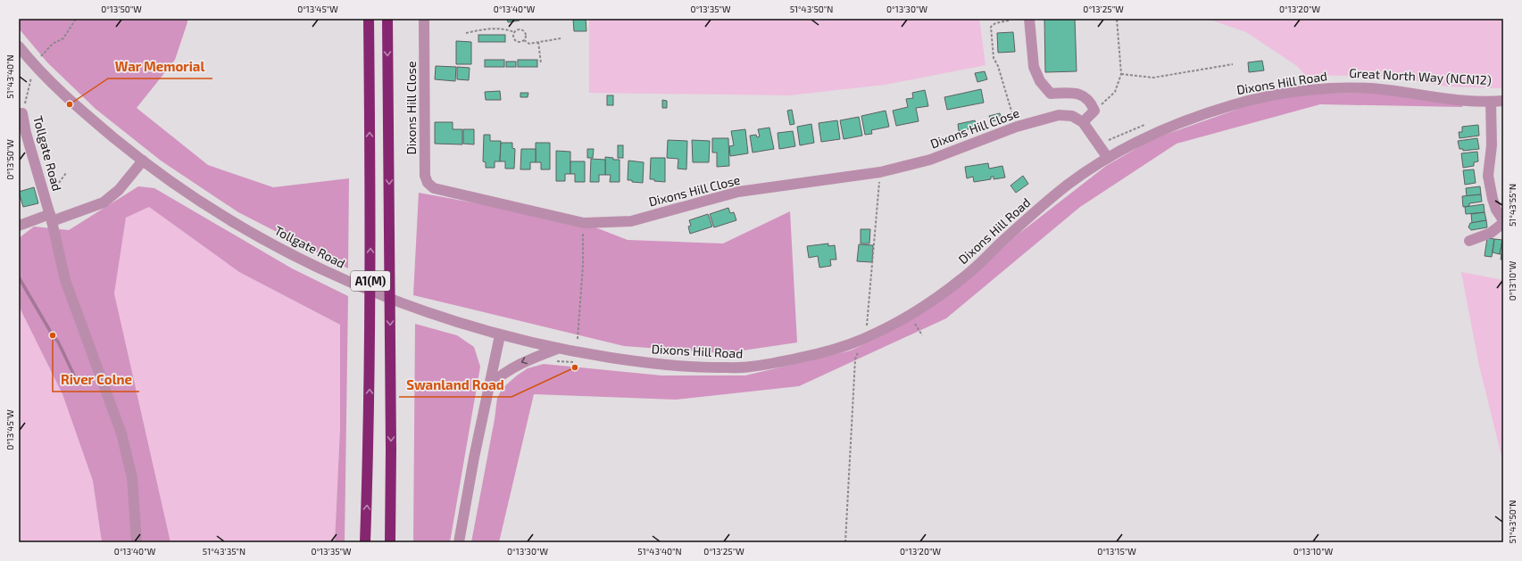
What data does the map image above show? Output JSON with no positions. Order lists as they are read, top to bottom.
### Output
{
  "streets": {
    "highway": ["A1(M)"],
    "street": ["Dixons Hill Road", "Dixons Hill Close", "Tollgate Road"]
  },
  "crossings": [
    ["Dixons Hill Road", "Tollgate Road"]
  ],
  "places": ["War Memorial", "River Colne", "Swanland Road"],
  "coordinates": [
    "0°13'50\"W",
    "0°13'45\"W",
    "0°13'40\"W",
    "0°13'35\"W",
    "51°43'50\"N",
    "0°13'30\"W",
    "0°13'25\"W",
    "0°13'20\"W",
    "51°43'40\"N",
    "51°43'55\"N",
    "0°13'10\"W",
    "51°43'35\"N",
    "0°13'15\"W"
  ]
}
